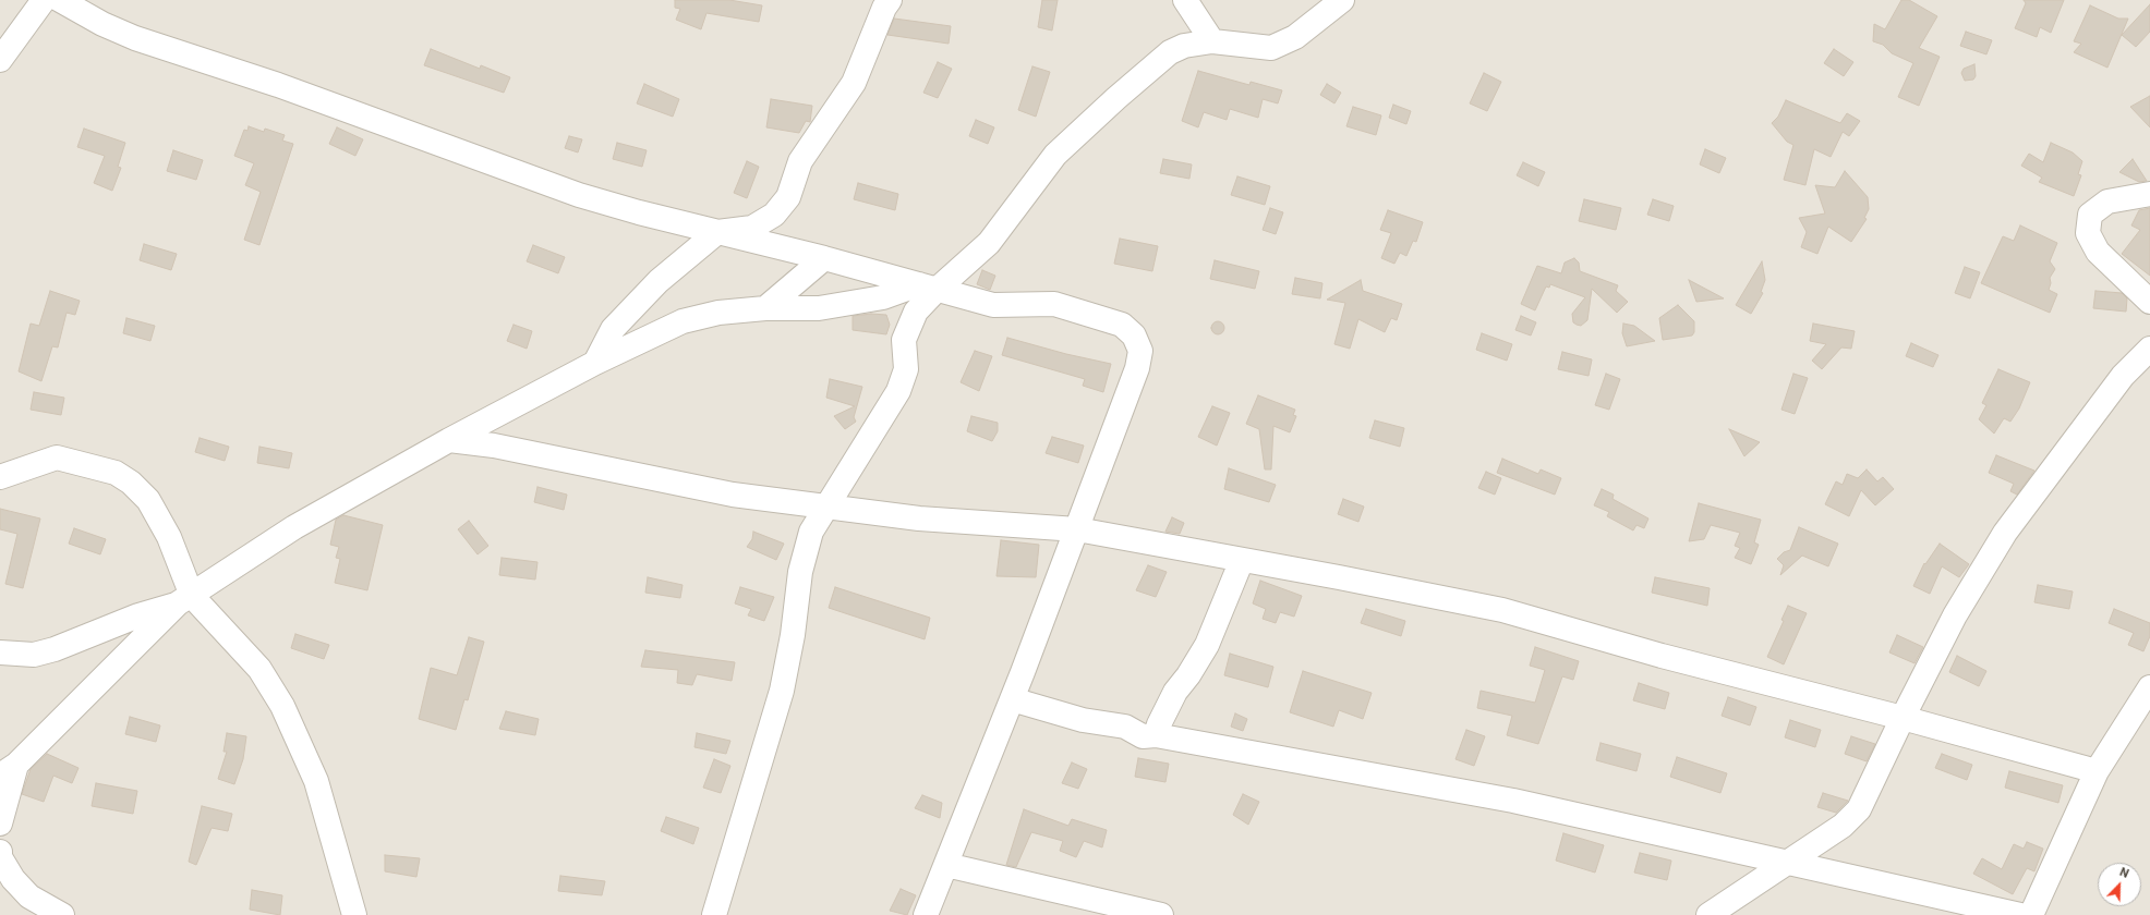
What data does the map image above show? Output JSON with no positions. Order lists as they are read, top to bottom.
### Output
{
  "north": "top right"
}
